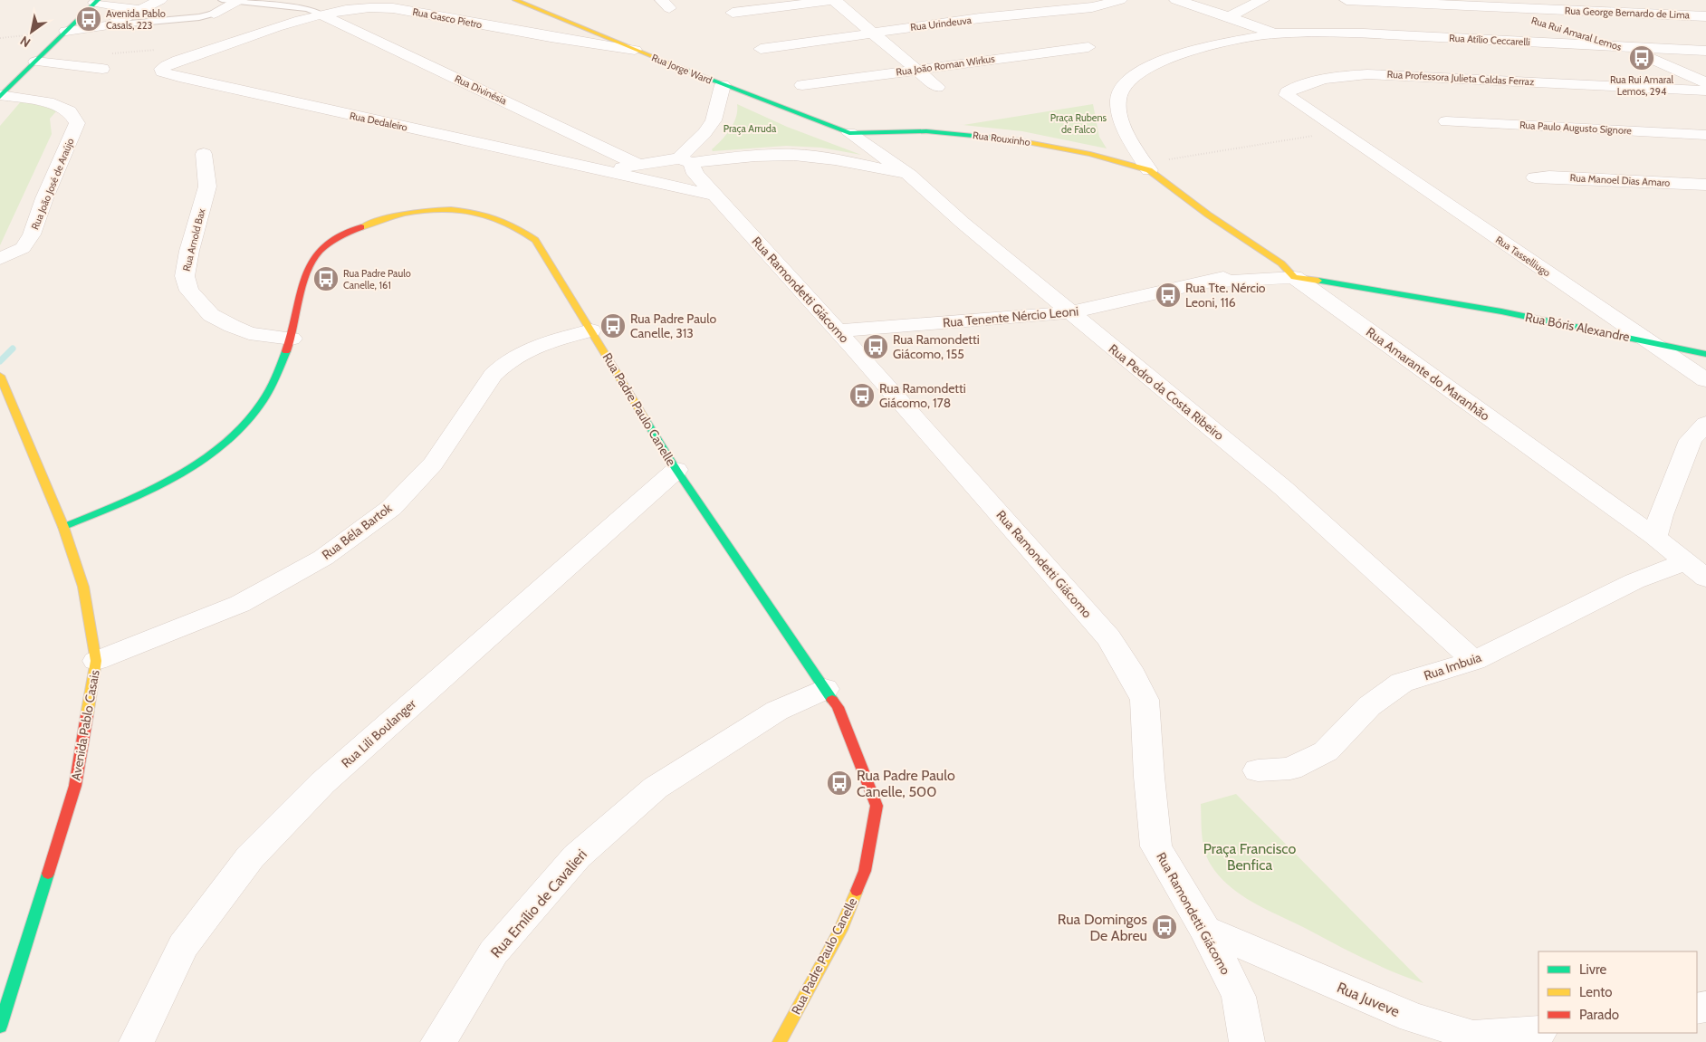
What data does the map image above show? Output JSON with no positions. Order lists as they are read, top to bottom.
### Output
{
  "streets": {
    "street": [
      "Rua George Bernardo de Lima",
      "Rua Gasco Pietro",
      "Rua Urindeuva",
      "Rua Rui Amaral Lemos",
      "Rua Atílio Ceccarelli",
      "Rua João Roman Wirkus",
      "Rua Jorge Ward",
      "Rua Professora Julieta Caldas Ferraz",
      "Rua Divinésia",
      "Rua Dedaleiro",
      "Rua Paulo Augusto Signore",
      "Rua Rouxinho",
      "Rua Manoel Dias Amaro",
      "Rua João José de Araújo",
      "Rua Arnold Bax",
      "Rua Tasselliugo",
      "Rua Ramondetti Giácomo",
      "Rua Tenente Nércio Leoni",
      "Rua Bóris Alexandre",
      "Rua Amarante do Maranhão",
      "Rua Pedro da Costa Ribeiro",
      "Rua Padre Paulo Canelle",
      "Rua Béla Bartok",
      "Rua Imbuia",
      "Avenida Pablo Casais",
      "Rua Lili Boulanger",
      "Rua Emílio de Cavalieri",
      "Rua Juveve"
    ]
  },
  "crossings": [
    ["Rua George Bernardo de Lima", "Rua Rui Amaral Lemos"],
    ["Rua Gasco Pietro", "Rua Jorge Ward"],
    ["Rua Gasco Pietro", "Rua Divinésia"],
    ["Rua Gasco Pietro", "Rua Dedaleiro"],
    ["Rua Rui Amaral Lemos", "Rua Atílio Ceccarelli"],
    ["Rua Jorge Ward", "Rua Rouxinho"],
    ["Rua Jorge Ward", "Rua Pedro da Costa Ribeiro"],
    ["Rua Professora Julieta Caldas Ferraz", "Rua Tasselliugo"],
    ["Rua Divinésia", "Rua Dedaleiro"],
    ["Rua Dedaleiro", "Rua Ramondetti Giácomo"],
    ["Rua Rouxinho", "Rua Amarante do Maranhão"],
    ["Rua Rouxinho", "Rua Pedro da Costa Ribeiro"],
    ["Rua Arnold Bax", "Rua Padre Paulo Canelle"],
    ["Rua Tasselliugo", "Rua Bóris Alexandre"],
    ["Rua Ramondetti Giácomo", "Rua Tenente Nércio Leoni"],
    ["Rua Ramondetti Giácomo", "Rua Juveve"],
    ["Rua Tenente Nércio Leoni", "Rua Bóris Alexandre"],
    ["Rua Tenente Nércio Leoni", "Rua Amarante do Maranhão"],
    ["Rua Tenente Nércio Leoni", "Rua Pedro da Costa Ribeiro"],
    ["Rua Bóris Alexandre", "Rua Amarante do Maranhão"],
    ["Rua Amarante do Maranhão", "Rua Imbuia"],
    ["Rua Pedro da Costa Ribeiro", "Rua Imbuia"],
    ["Rua Padre Paulo Canelle", "Rua Béla Bartok"],
    ["Rua Padre Paulo Canelle", "Avenida Pablo Casais"],
    ["Rua Padre Paulo Canelle", "Rua Lili Boulanger"],
    ["Rua Padre Paulo Canelle", "Rua Emílio de Cavalieri"],
    ["Rua Béla Bartok", "Avenida Pablo Casais"]
  ],
  "parks": ["Praça Rubens de Falco", "Praça Arruda", "Praça Francisco Benfica"],
  "places": {
    "bus stop": [
      "Avenida Pablo Casals, 223",
      "Rua Rui Amaral Lemos, 294",
      "Rua Padre Paulo Canelle, 161",
      "Rua Tte. Nércio Leoni, 116",
      "Rua Padre Paulo Canelle, 313",
      "Rua Ramondetti Giácomo, 155",
      "Rua Ramondetti Giácomo, 178",
      "Rua Padre Paulo Canelle, 500",
      "Rua Domingos De Abreu"
    ]
  },
  "legend": ["Livre", "Lento", "Parado"],
  "north": "bottom left"
}
